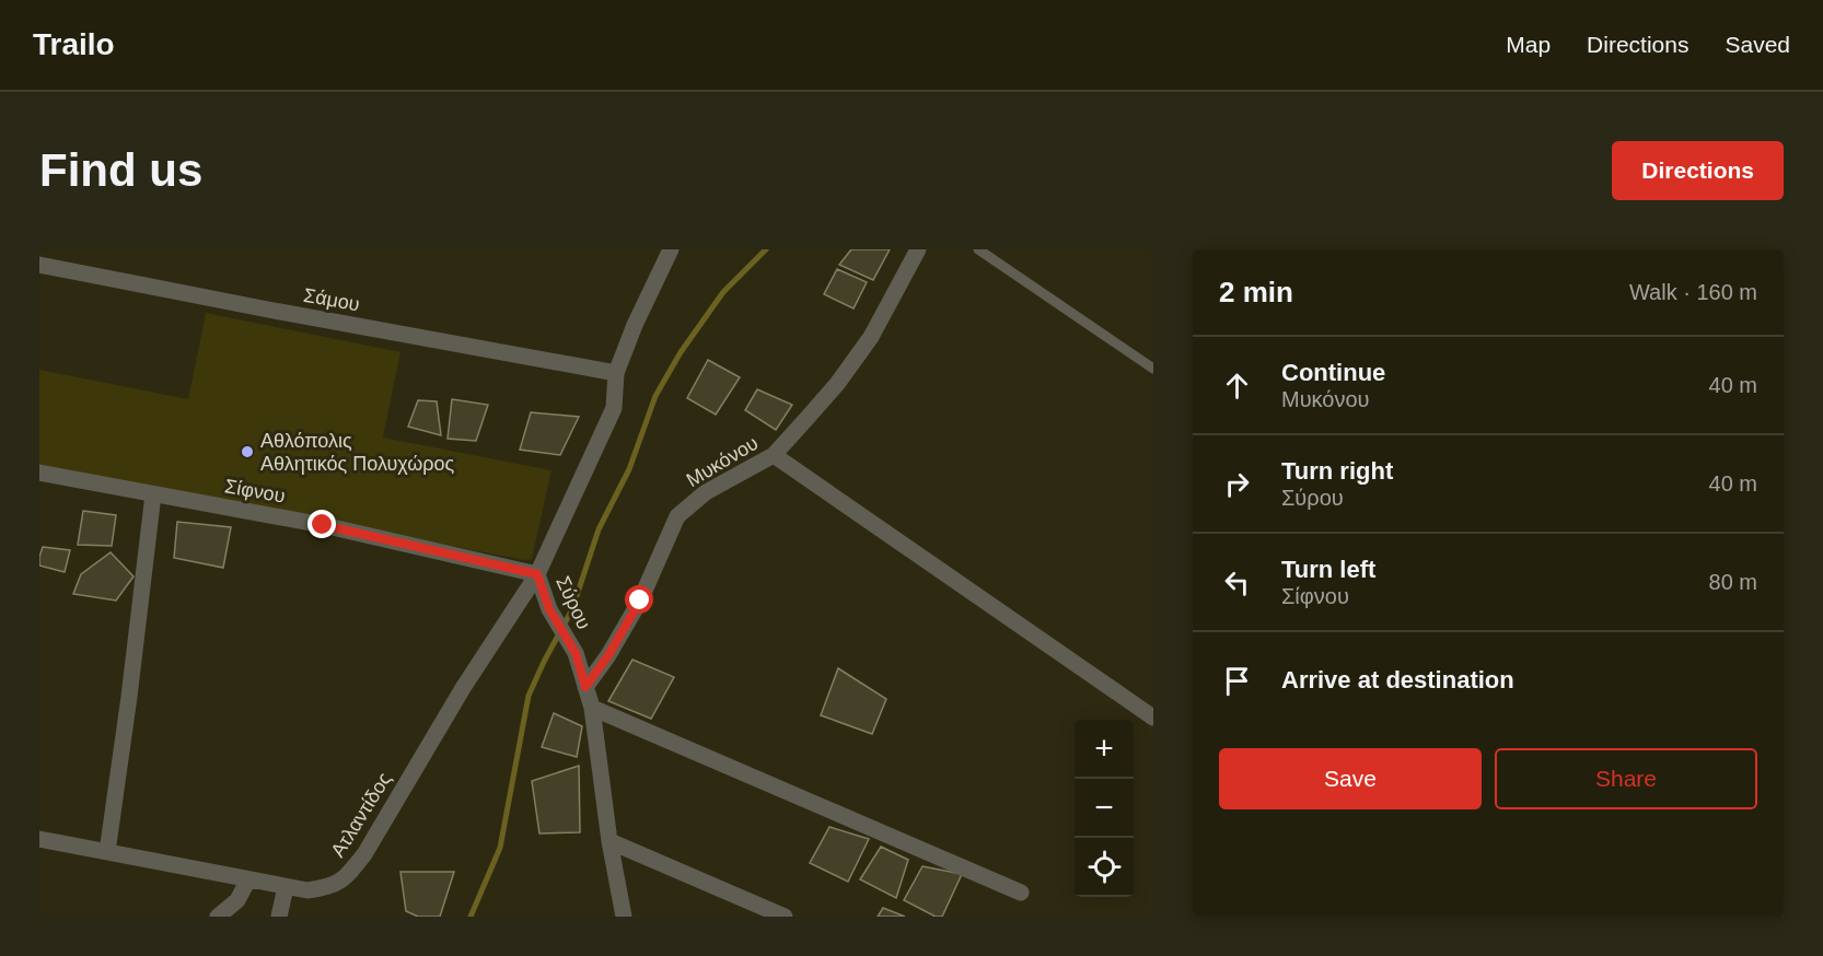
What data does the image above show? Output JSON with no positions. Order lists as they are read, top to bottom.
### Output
{
  "streets": {
    "street": [
      "Σάμου",
      "Μυκόνου",
      "Σίφνου",
      "Σύρου",
      "Ατλαντίδος"
    ]
  },
  "crossings": [
    ["Σάμου", "Σύρου"],
    ["Μυκόνου", "Σύρου"],
    ["Σίφνου", "Σύρου"],
    ["Σίφνου", "Ατλαντίδος"],
    ["Σύρου", "Ατλαντίδος"]
  ],
  "places": ["Αθλόπολις Αθλητικός Πολυχώρος"],
  "page": {
    "header": "Trailo",
    "nav": ["Map", "Directions", "Saved"],
    "buttons": [
      "Directions",
      ["Save", "Share"]
    ],
    "title": "Find us",
    "heading": ["2 min", "Walk · 160 m"],
    "list": [
      ["Continue", "Μυκόνου", "40 m"],
      ["Turn right", "Σύρου", "40 m"],
      ["Turn left", "Σίφνου", "80 m"],
      "Arrive at destination"
    ],
    "map_buttons": ["+", "−"]
  }
}
